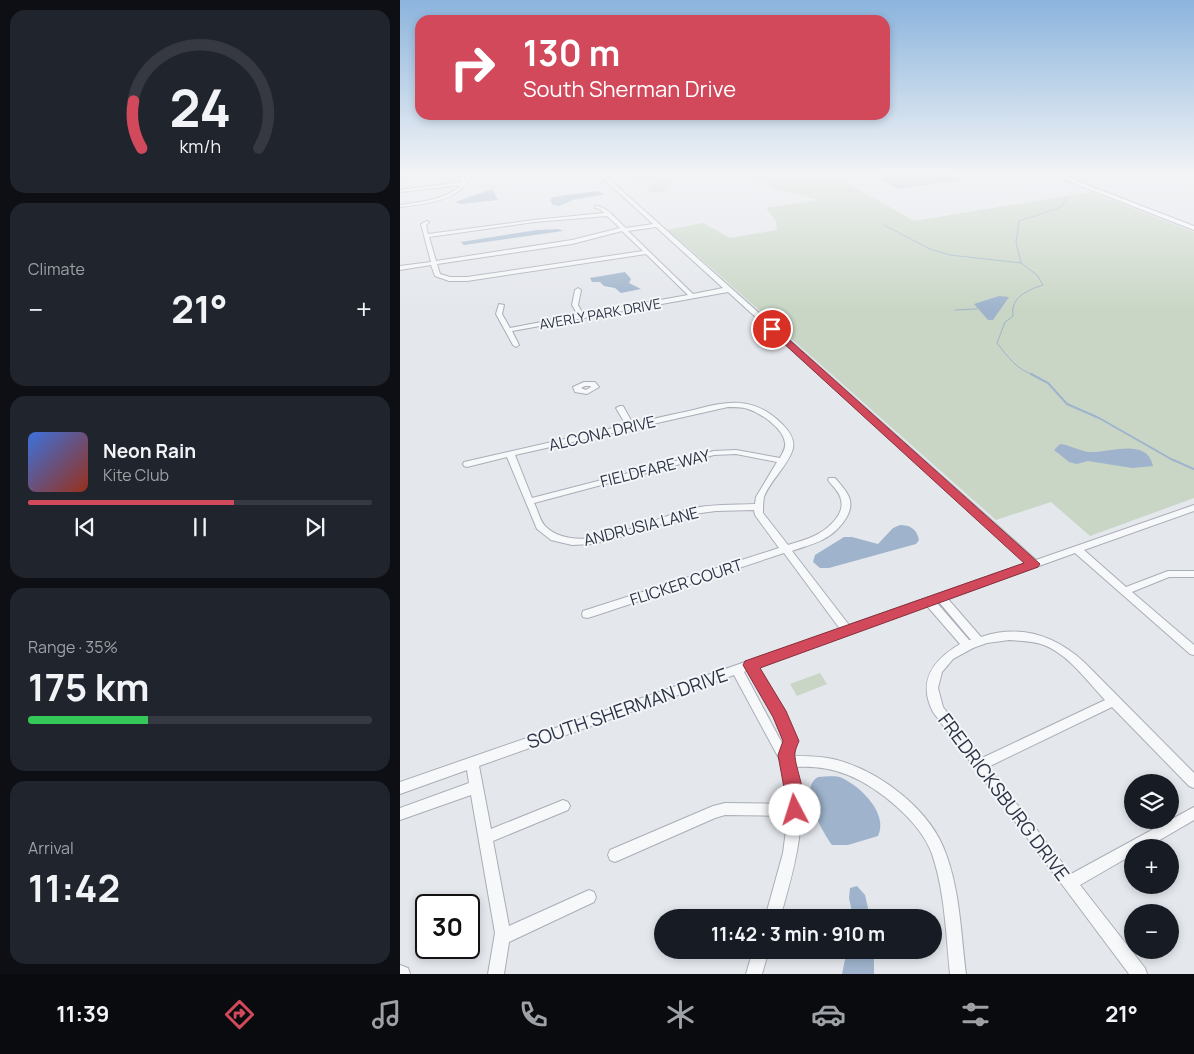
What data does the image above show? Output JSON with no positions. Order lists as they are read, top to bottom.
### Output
{
  "streets": {
    "street": [
      "AVERLY PARK DRIVE",
      "ALCONA DRIVE",
      "FIELDFARE WAY",
      "ANDRUSIA LANE",
      "FLICKER COURT",
      "SOUTH SHERMAN DRIVE",
      "FREDRICKSBURG DRIVE"
    ]
  },
  "crossings": [
    ["ALCONA DRIVE", "FIELDFARE WAY"],
    ["FIELDFARE WAY", "ANDRUSIA LANE"]
  ],
  "page": {
    "turn": ["130 m", "South Sherman Drive"],
    "tile": [
      "Climate",
      ["Range · 35%", "175 km"],
      ["Arrival", "11:42"]
    ],
    "heat": ["−", "21°", "+"],
    "song": ["Neon Rain", "Kite Club"],
    "map_buttons": ["+", "−"],
    "limit": "30",
    "trip": "11:42 · 3 min · 910 m",
    "tabs": ["11:39", "21°"],
    "gauge": ["24", "km/h"]
  }
}
